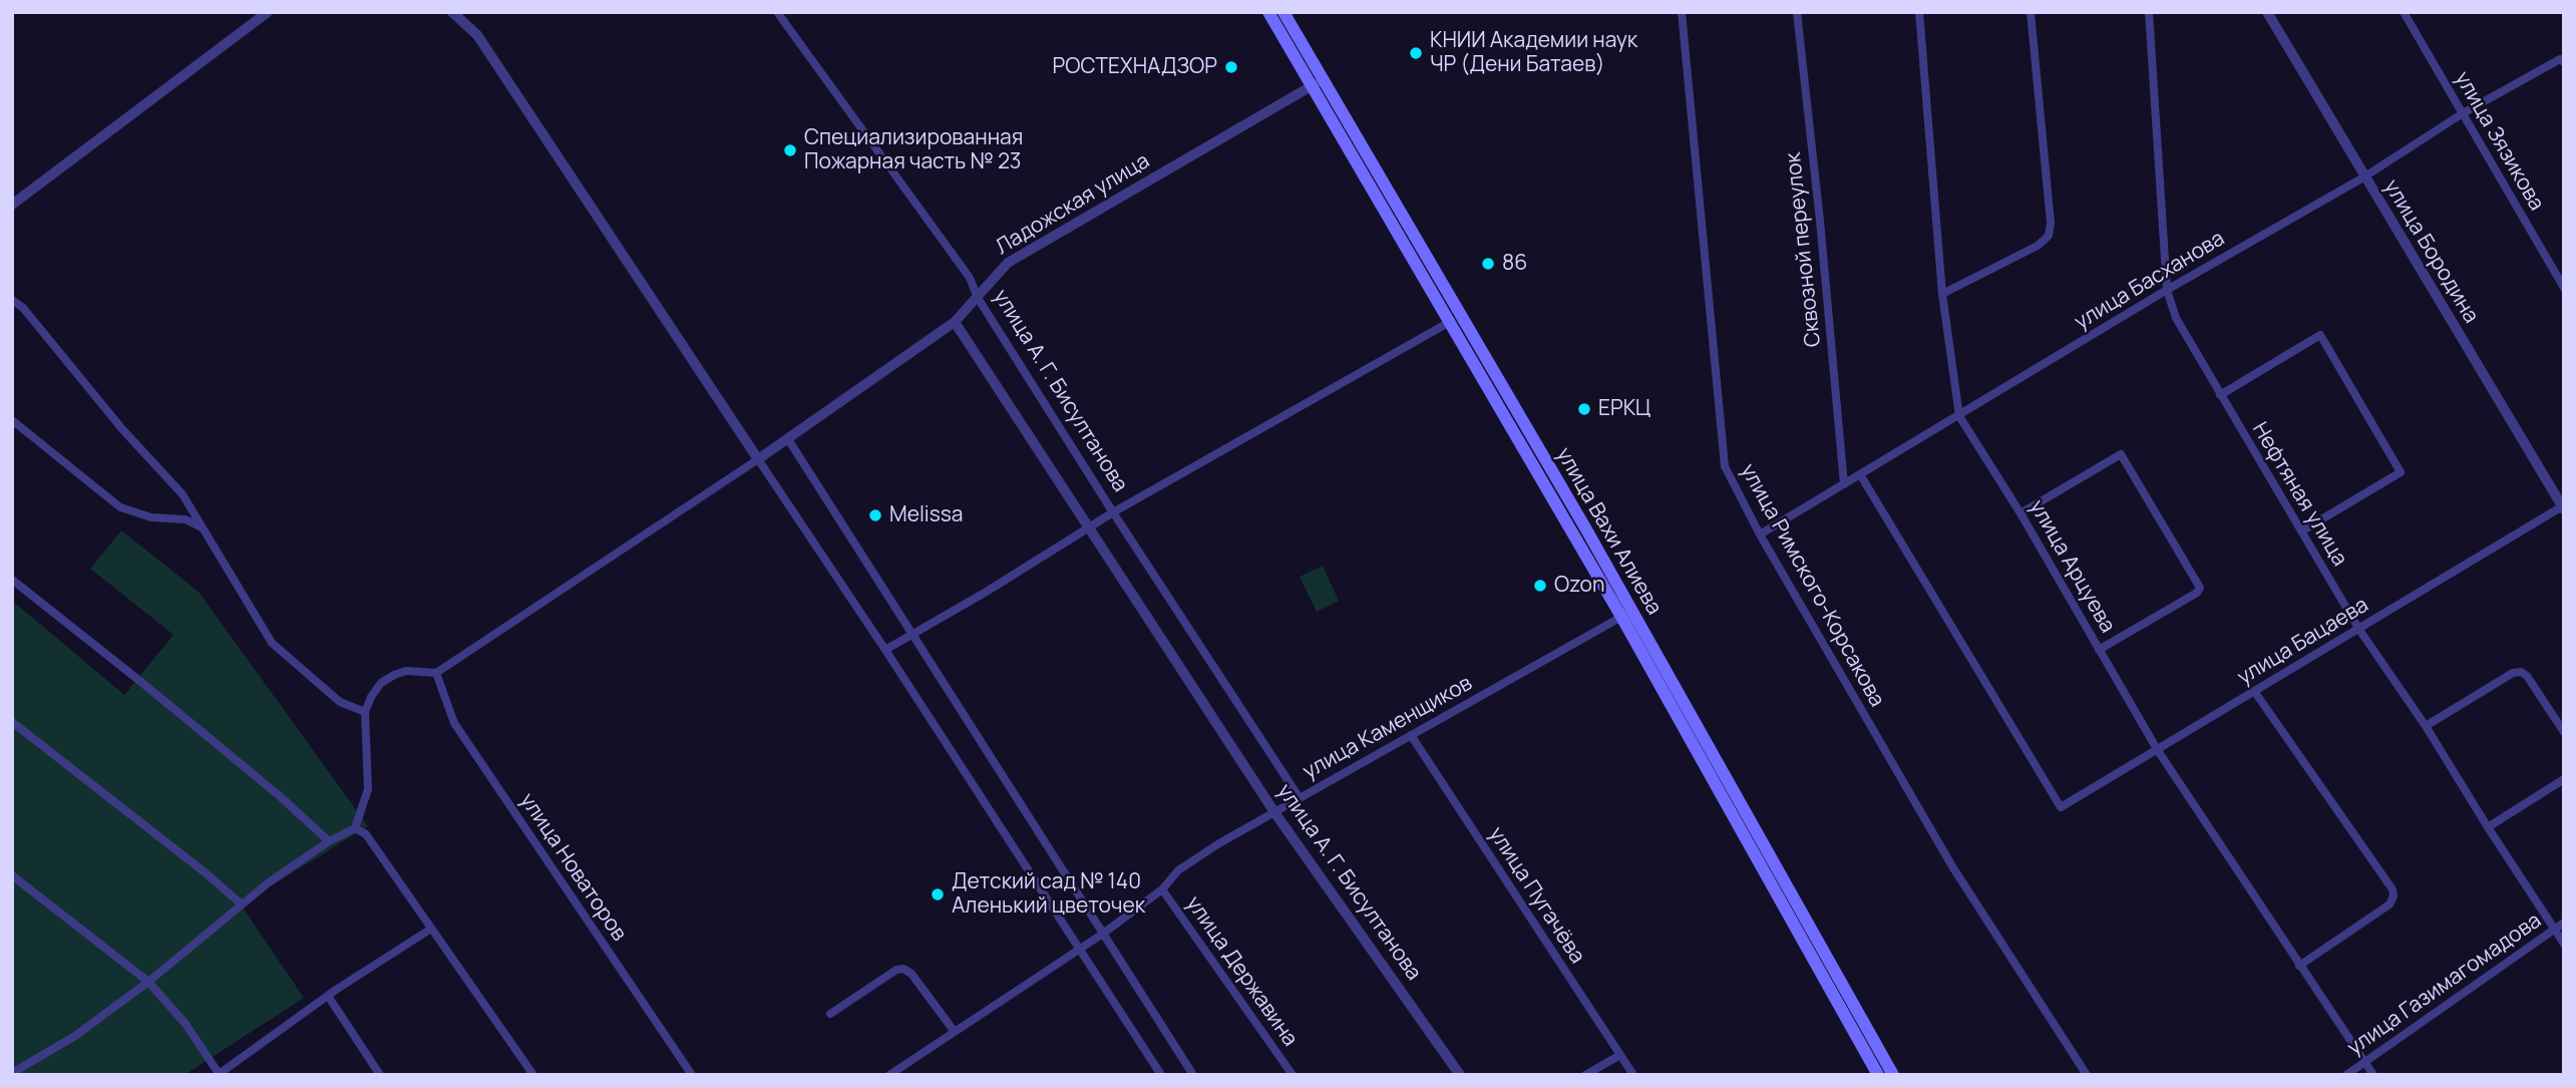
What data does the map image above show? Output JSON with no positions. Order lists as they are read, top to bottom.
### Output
{
  "streets": {
    "main road": ["улица Вахи Алиева"],
    "street": [
      "улица Зязикова",
      "Ладожская улица",
      "Сквозной переулок",
      "улица Бородина",
      "улица Басханова",
      "улица А. Г. Бисултанова",
      "Нефтяная улица",
      "улица Арцуева",
      "улица Римского-Корсакова",
      "улица Бацаева",
      "улица Каменщиков",
      "улица Новаторов",
      "улица Пугачёва",
      "улица Державина",
      "улица Газимагомадова"
    ]
  },
  "crossings": [
    ["улица Зязикова", "улица Басханова"],
    ["Ладожская улица", "улица А. Г. Бисултанова"],
    ["Ладожская улица", "улица Вахи Алиева"],
    ["Сквозной переулок", "улица Басханова"],
    ["улица Бородина", "улица Басханова"],
    ["улица Бородина", "улица Бацаева"],
    ["улица Басханова", "Нефтяная улица"],
    ["улица Басханова", "улица Арцуева"],
    ["улица Басханова", "улица Римского-Корсакова"],
    ["улица Басханова", "улица Бацаева"],
    ["улица А. Г. Бисултанова", "улица Каменщиков"],
    ["Нефтяная улица", "улица Бацаева"],
    ["Нефтяная улица", "улица Газимагомадова"],
    ["улица Вахи Алиева", "улица Каменщиков"],
    ["улица Арцуева", "улица Бацаева"],
    ["улица Арцуева", "улица Газимагомадова"],
    ["улица Каменщиков", "улица Пугачёва"],
    ["улица Каменщиков", "улица Державина"]
  ],
  "places": [
    "КНИИ Академии наук ЧР (Дени Батаев)",
    "РОСТЕХНАДЗОР",
    "Специализированная Пожарная часть № 23",
    "86",
    "ЕРКЦ",
    "Melissa",
    "Ozon",
    "Детский сад № 140 Аленький цветочек"
  ]
}
